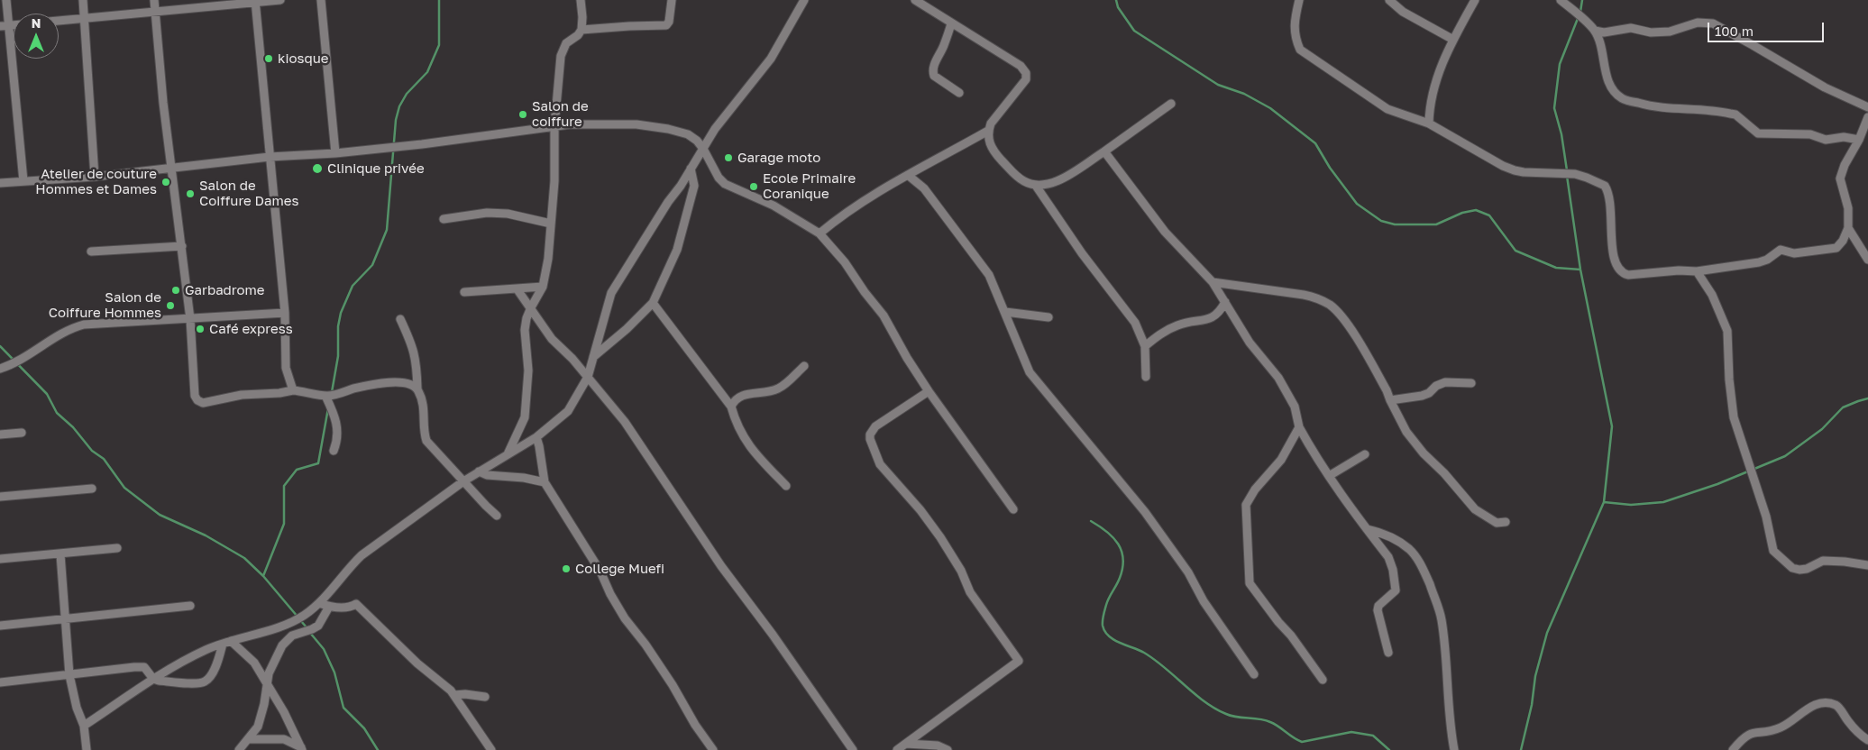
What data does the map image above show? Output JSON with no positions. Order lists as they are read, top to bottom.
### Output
{
  "places": [
    "kiosque",
    "Salon de coiffure",
    "Garage moto",
    "Clinique privée",
    "Atelier de couture Hommes et Dames",
    "Ecole Primaire Coranique",
    "Salon de Coiffure Dames",
    "Garbadrome",
    "Salon de Coiffure Hommes",
    "Café express",
    "College Muefi"
  ],
  "scale_bar": "100 m",
  "north": "top"
}
